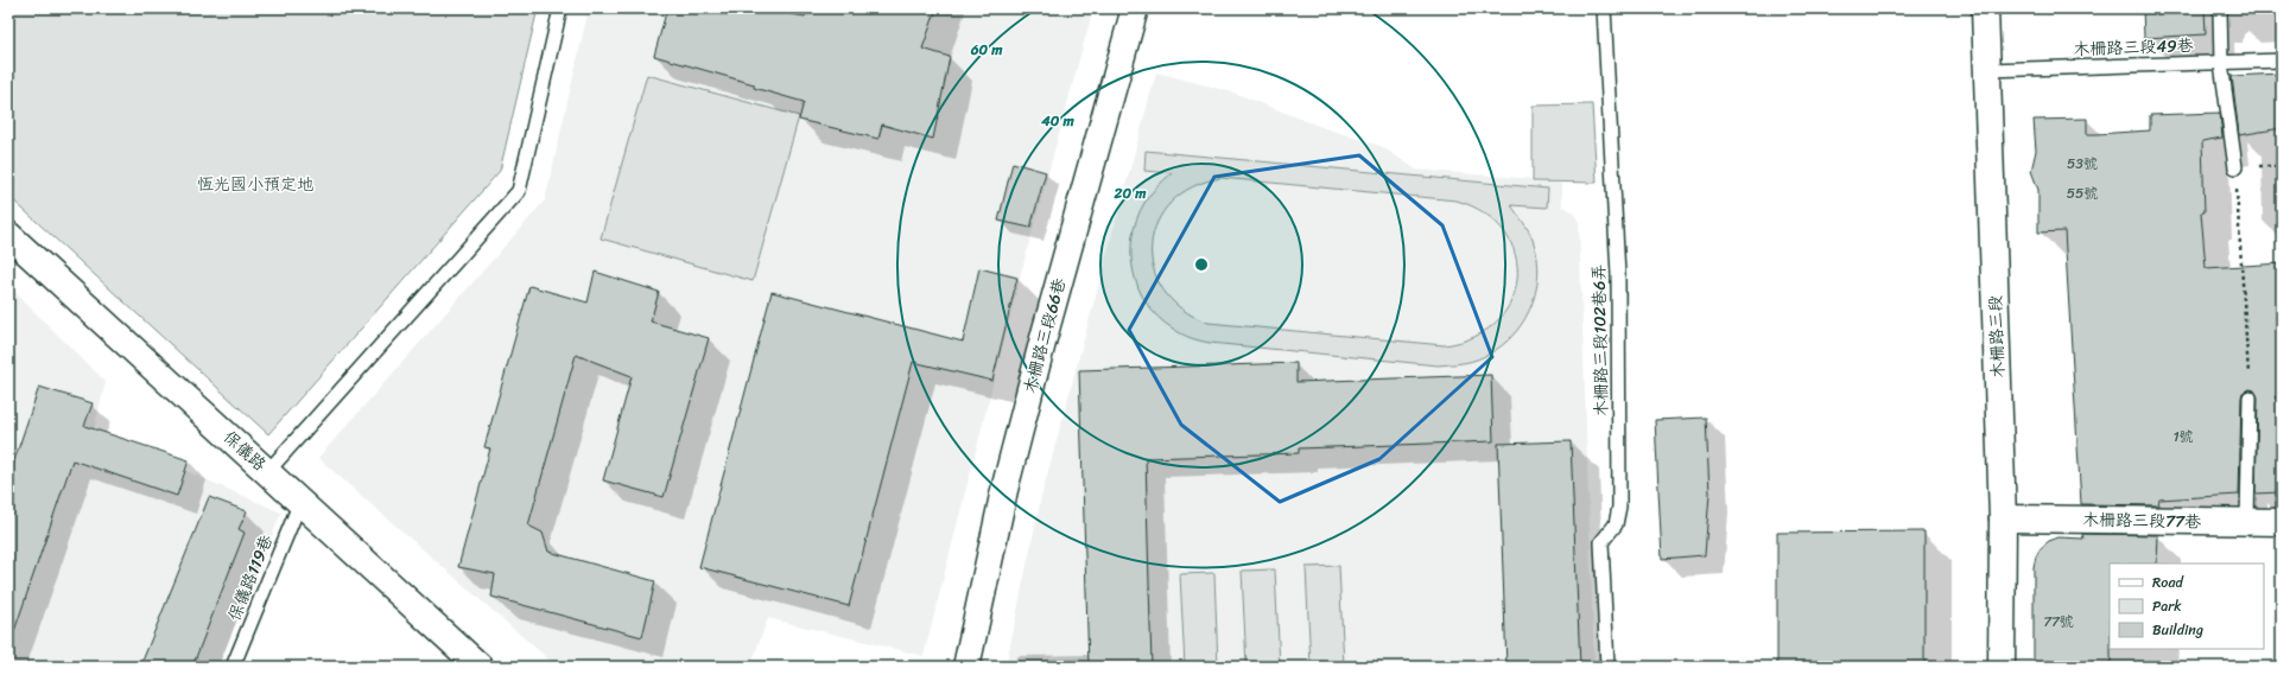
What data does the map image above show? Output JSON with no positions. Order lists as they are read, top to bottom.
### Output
{
  "streets": {
    "street": [
      "木柵路三段66巷",
      "木柵路三段",
      "保儀路",
      "木柵路三段77巷"
    ],
    "lane": ["木柵路三段49巷", "木柵路三段102巷6弄", "保儀路119巷"]
  },
  "crossings": [
    ["木柵路三段49巷", "木柵路三段"],
    ["木柵路三段", "木柵路三段77巷"],
    ["保儀路", "保儀路119巷"]
  ],
  "parks": ["恆光國小預定地"],
  "house_numbers": [
    "53號",
    "55號",
    "1號",
    "77號"
  ],
  "legend": ["Road", "Park", "Building"],
  "rings": ["60 m", "40 m", "20 m"]
}
